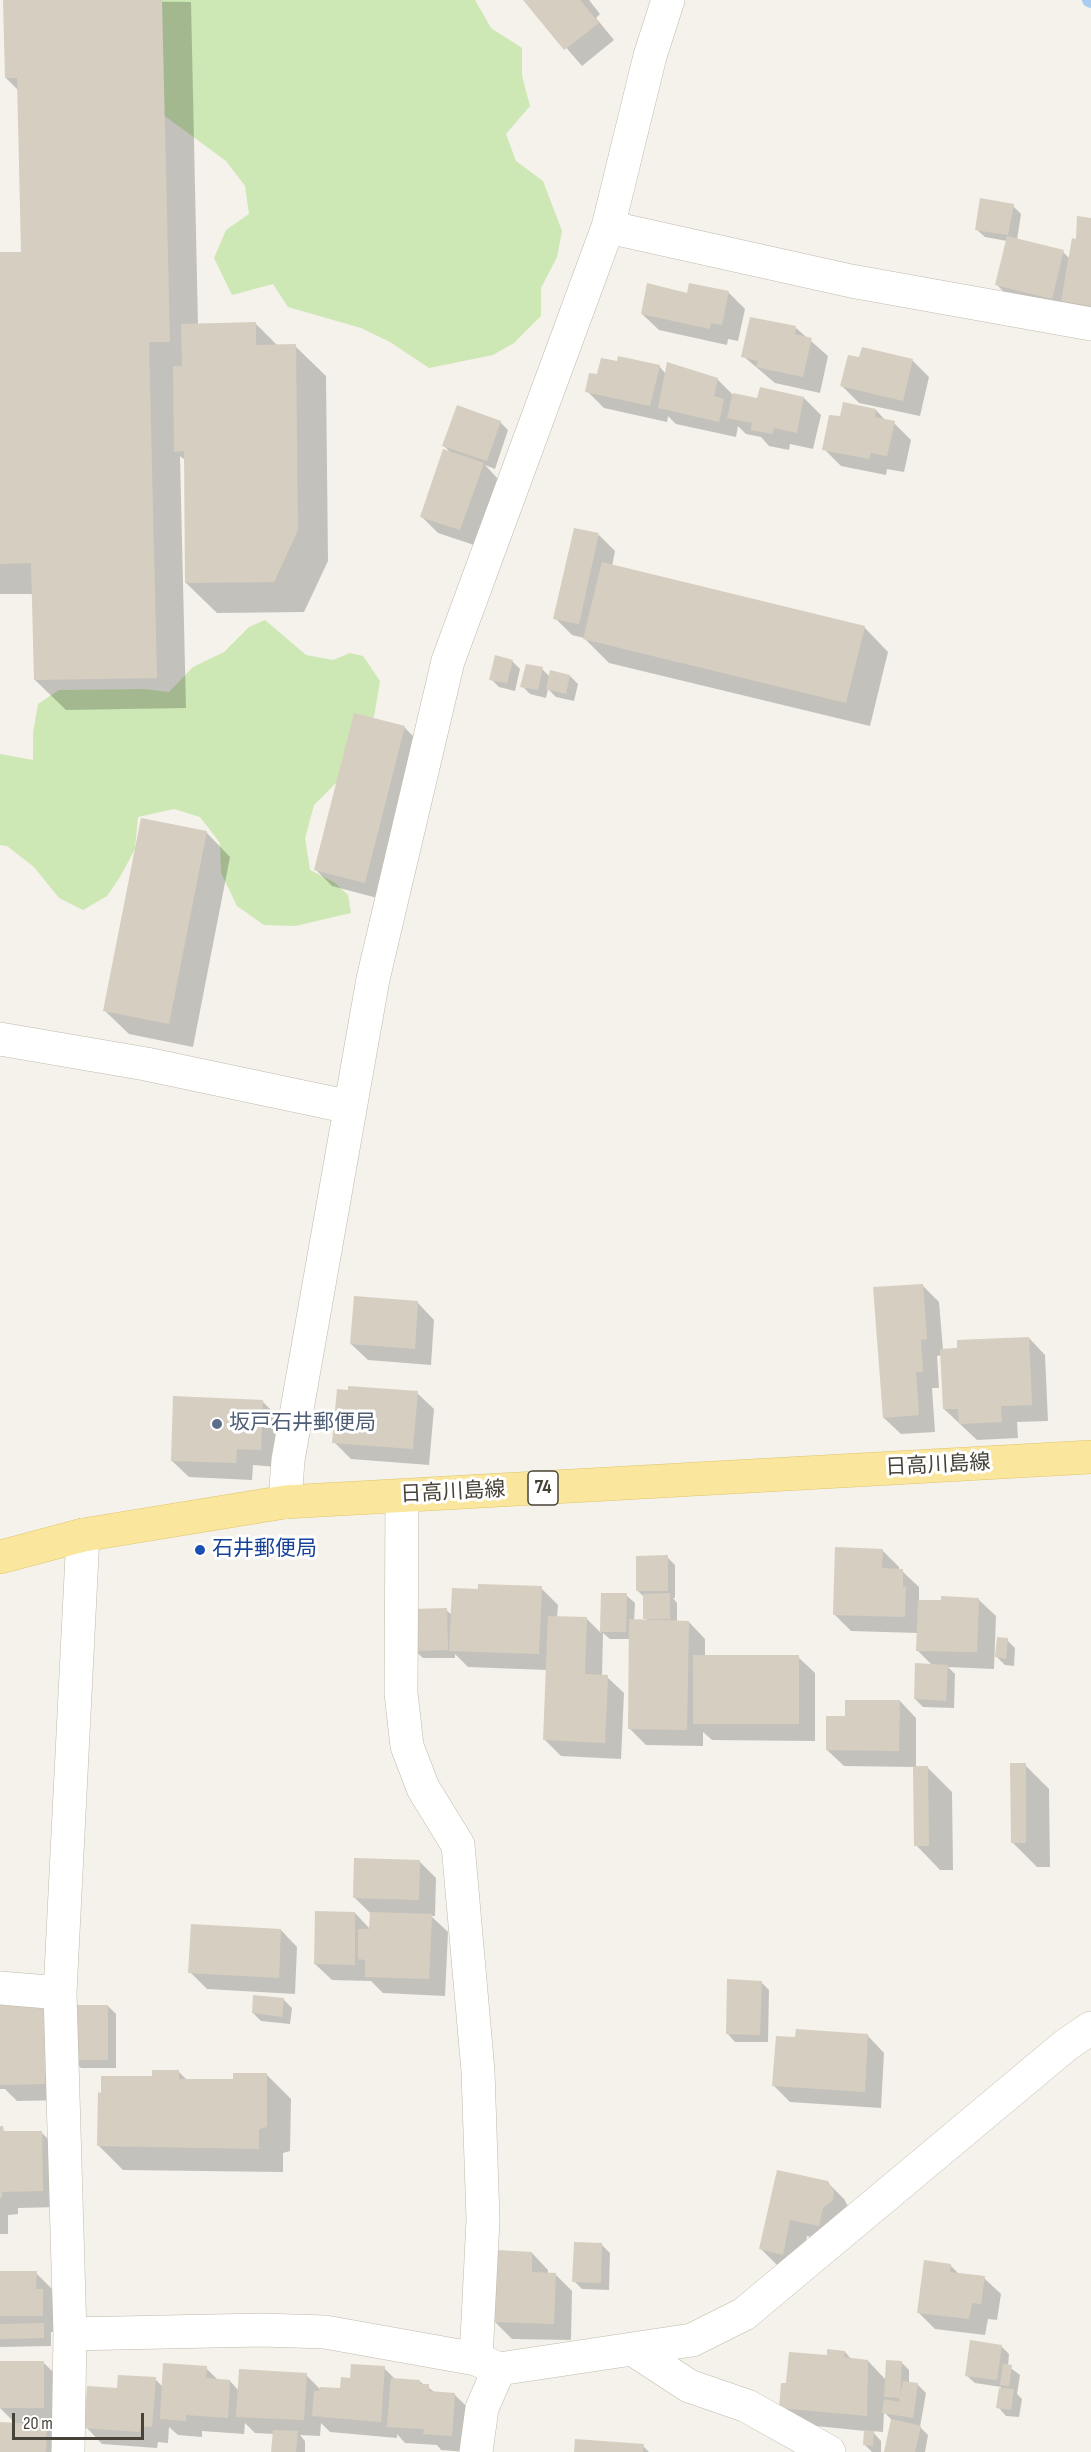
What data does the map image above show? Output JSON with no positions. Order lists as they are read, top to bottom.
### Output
{
  "streets": {
    "main road": ["日高川島線", "74"]
  },
  "places": ["坂戸石井郵便局", "石井郵便局"],
  "scale_bar": "20 m"
}
